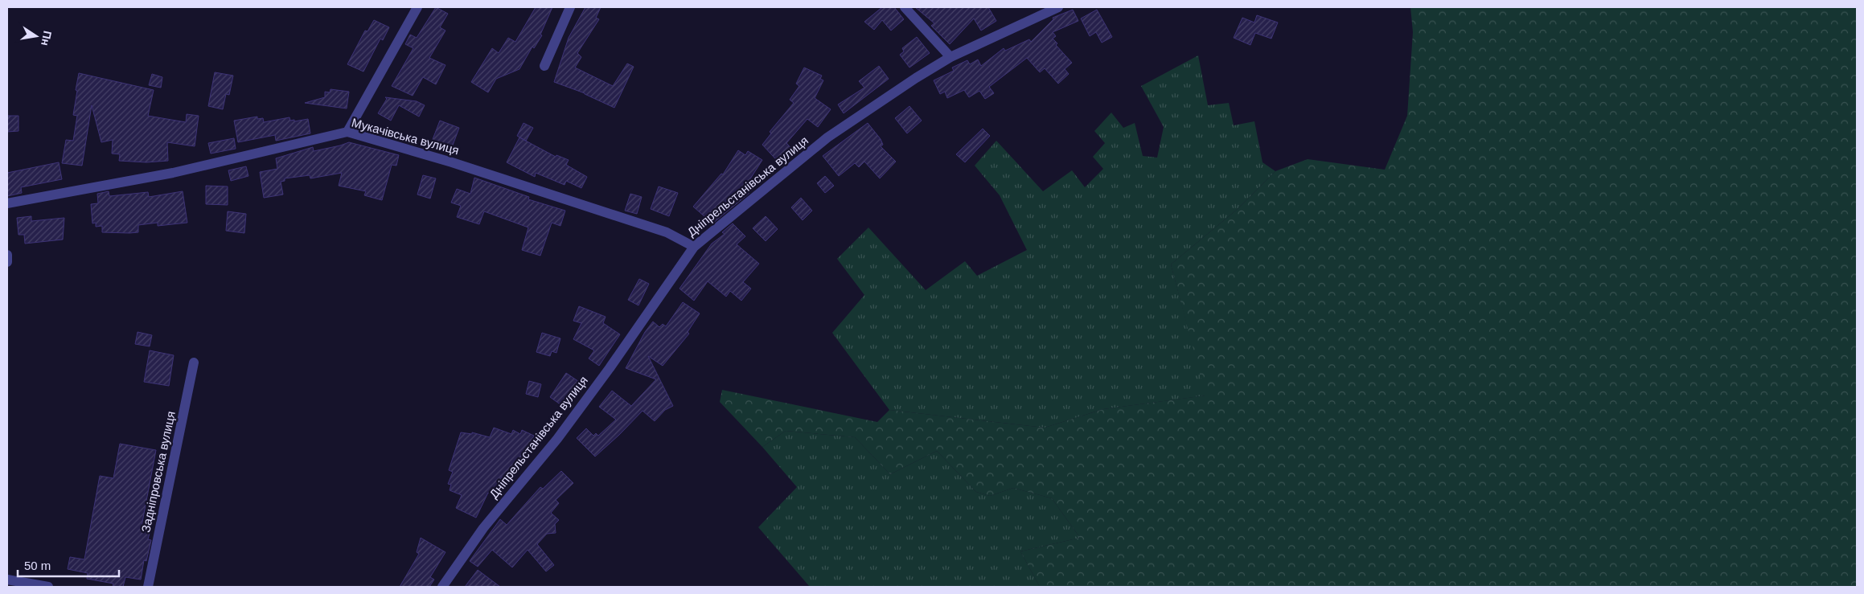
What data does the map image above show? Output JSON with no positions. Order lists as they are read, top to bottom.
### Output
{
  "streets": {
    "street": ["Мукачівська вулиця", "Дніпрельстанівська вулиця", "Задніпровська вулиця"]
  },
  "crossings": [
    ["Мукачівська вулиця", "Дніпрельстанівська вулиця"]
  ],
  "scale_bar": "50 m",
  "north": "right"
}
